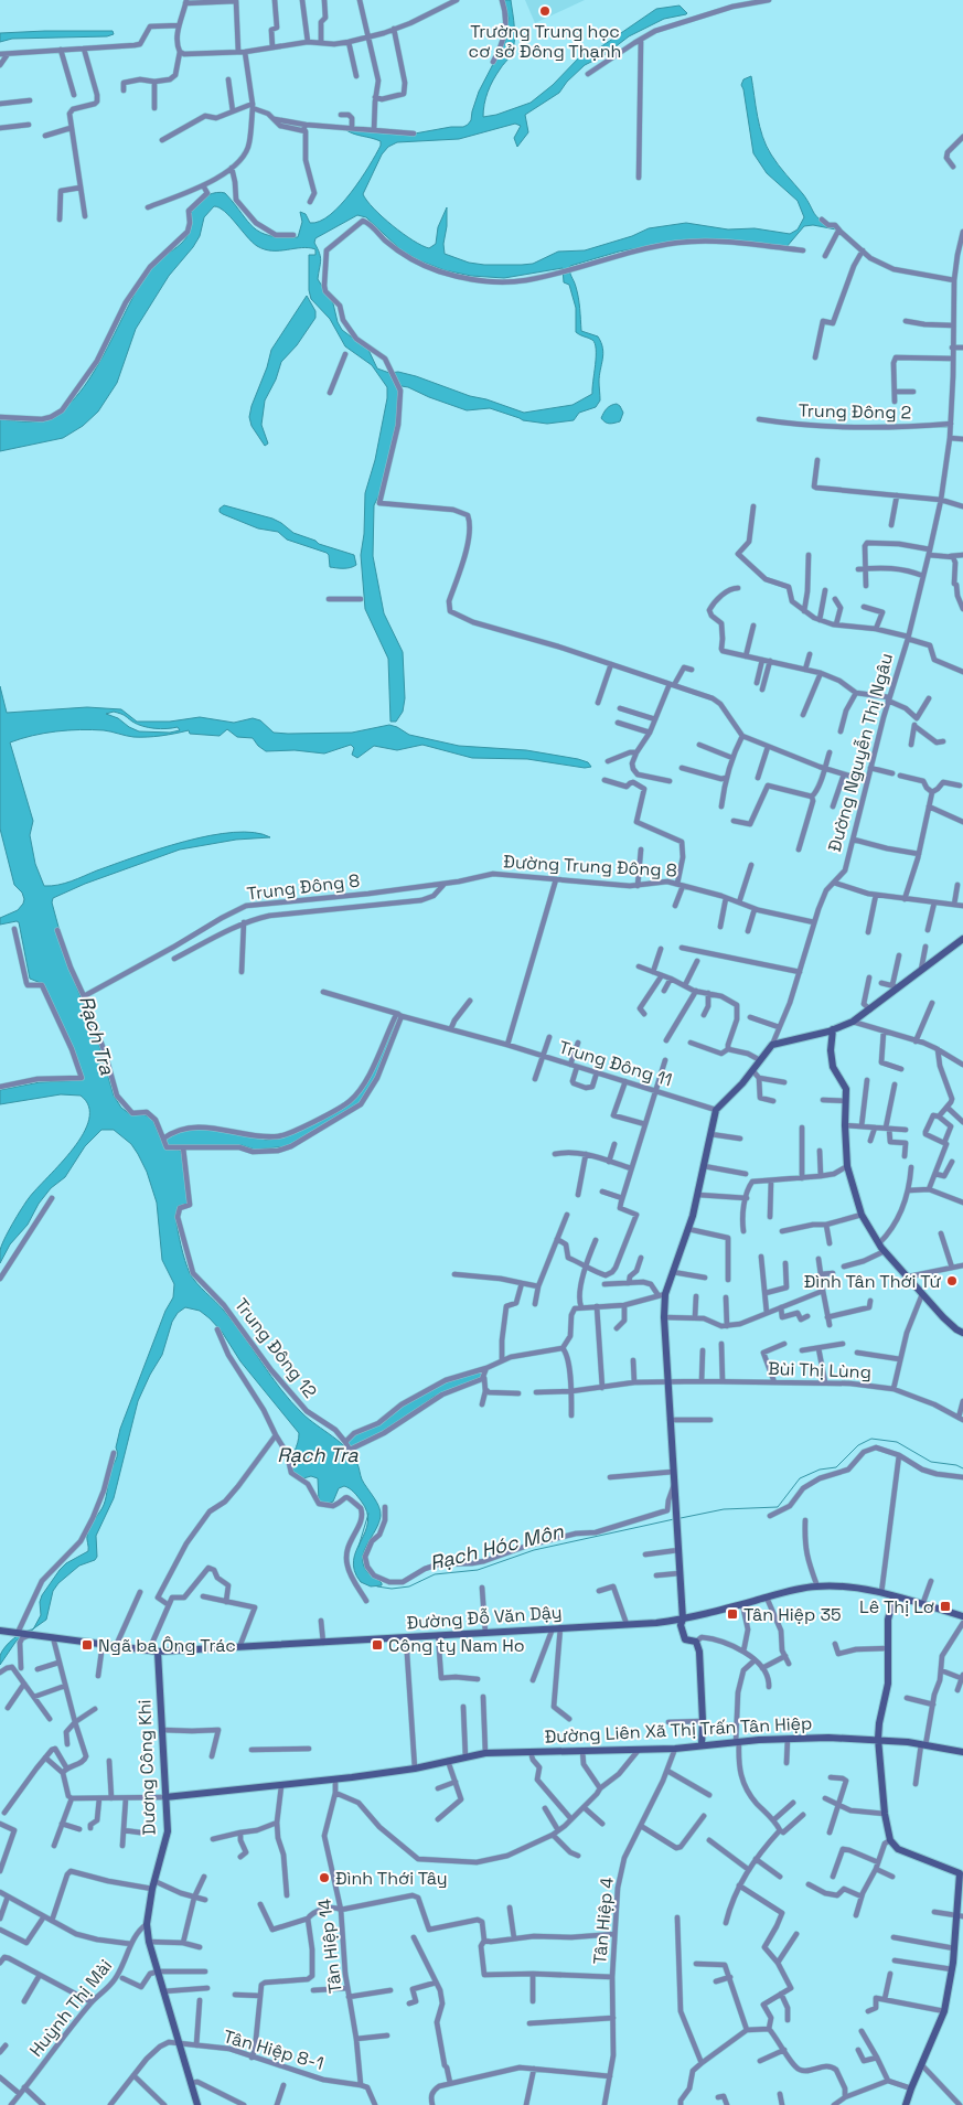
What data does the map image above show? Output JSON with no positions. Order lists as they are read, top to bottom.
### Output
{
  "streets": {
    "street": [
      "Trung Đông 2",
      "Đường Nguyễn Thị Ngâu",
      "Đường Trung Đông 8",
      "Trung Đông 8",
      "Trung Đông 11",
      "Trung Đông 12",
      "Bùi Thị Lùng",
      "Đường Đỗ Văn Dậy",
      "Đường Liên Xã Thị Trấn Tân Hiệp",
      "Dương Công Khi",
      "Tân Hiệp 4",
      "Tân Hiệp 14",
      "Huỳnh Thị Mài",
      "Tân Hiệp 8-1"
    ]
  },
  "crossings": [
    ["Trung Đông 2", "Đường Nguyễn Thị Ngâu"],
    ["Đường Nguyễn Thị Ngâu", "Đường Trung Đông 8"],
    ["Đường Nguyễn Thị Ngâu", "Trung Đông 11"],
    ["Đường Nguyễn Thị Ngâu", "Bùi Thị Lùng"],
    ["Đường Trung Đông 8", "Trung Đông 8"],
    ["Đường Đỗ Văn Dậy", "Dương Công Khi"],
    ["Đường Liên Xã Thị Trấn Tân Hiệp", "Dương Công Khi"],
    ["Đường Liên Xã Thị Trấn Tân Hiệp", "Tân Hiệp 4"],
    ["Đường Liên Xã Thị Trấn Tân Hiệp", "Tân Hiệp 14"],
    ["Dương Công Khi", "Huỳnh Thị Mài"],
    ["Dương Công Khi", "Tân Hiệp 8-1"],
    ["Tân Hiệp 14", "Tân Hiệp 8-1"]
  ],
  "water": ["Rạch Tra", "Rạch Hóc Môn"],
  "places": {
    "other": ["Trường Trung học cơ sở Đông Thạnh", "Đình Tân Thới Tứ", "Đình Thới Tây"],
    "transit": [
      "Lê Thị Lơ",
      "Tân Hiệp 35",
      "Ngã ba Ông Trác",
      "Công ty Nam Ho"
    ]
  }
}
